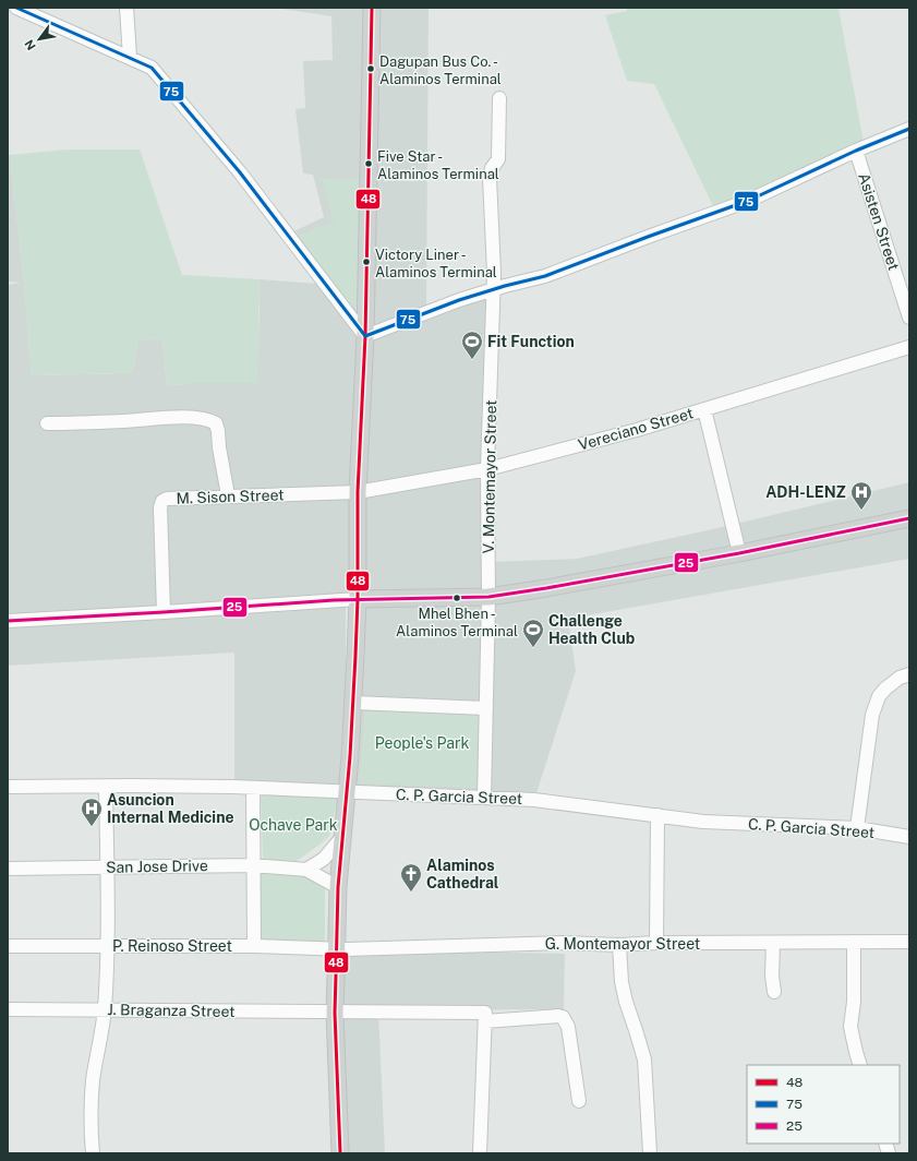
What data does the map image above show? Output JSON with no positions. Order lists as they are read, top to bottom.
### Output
{
  "streets": {
    "street": [
      "Asisten Street",
      "Vereciano Street",
      "V. Montemayor Street",
      "M. Sison Street",
      "C. P. Garcia Street",
      "San Jose Drive",
      "G. Montemayor Street",
      "P. Reinoso Street",
      "J. Braganza Street"
    ]
  },
  "crossings": [
    ["Vereciano Street", "V. Montemayor Street"],
    ["Vereciano Street", "M. Sison Street"],
    ["V. Montemayor Street", "C. P. Garcia Street"],
    ["G. Montemayor Street", "P. Reinoso Street"]
  ],
  "parks": ["People's Park", "Ochave Park"],
  "places": {
    "other": [
      "Dagupan Bus Co. - Alaminos Terminal",
      "Five Star - Alaminos Terminal",
      "Victory Liner - Alaminos Terminal",
      "Mhel Bhen - Alaminos Terminal"
    ],
    "sports": ["Fit Function", "Challenge Health Club"],
    "hospital": ["ADH-LENZ", "Asuncion Internal Medicine"],
    "church": ["Alaminos Cathedral"]
  },
  "lines": ["transit line 48", "transit line 75", "transit line 25"],
  "legend": ["48", "75", "25"],
  "north": "bottom left"
}
